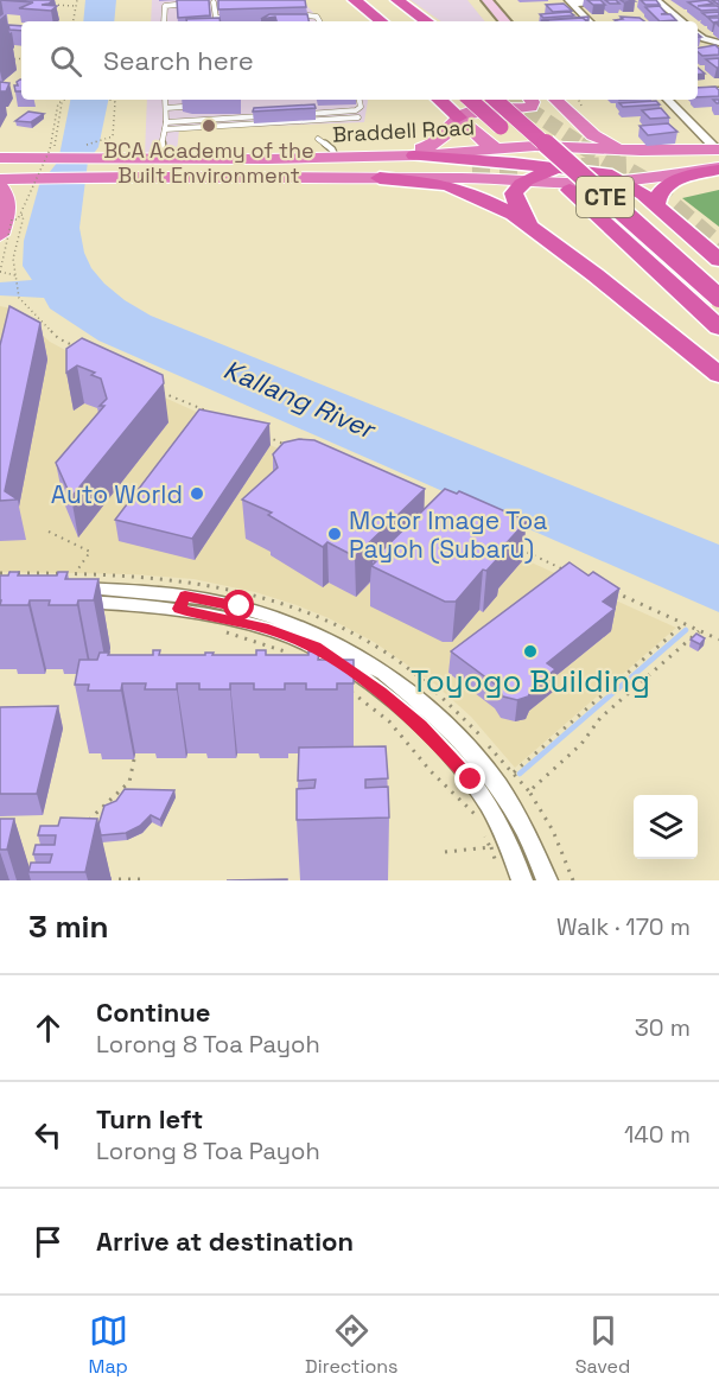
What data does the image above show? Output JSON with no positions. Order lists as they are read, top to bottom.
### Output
{
  "streets": {
    "highway": ["Braddell Road", "CTE"]
  },
  "water": ["Kallang River"],
  "places": [
    "BCA Academy of the Built Environment",
    "Auto World",
    "Motor Image Toa Payoh (Subaru)",
    "Toyogo Building"
  ],
  "page": {
    "search": "Search here",
    "heading": ["3 min", "Walk · 170 m"],
    "list": [
      ["Continue", "Lorong 8 Toa Payoh", "30 m"],
      ["Turn left", "Lorong 8 Toa Payoh", "140 m"],
      "Arrive at destination"
    ],
    "nav": ["Map", "Directions", "Saved"]
  }
}
